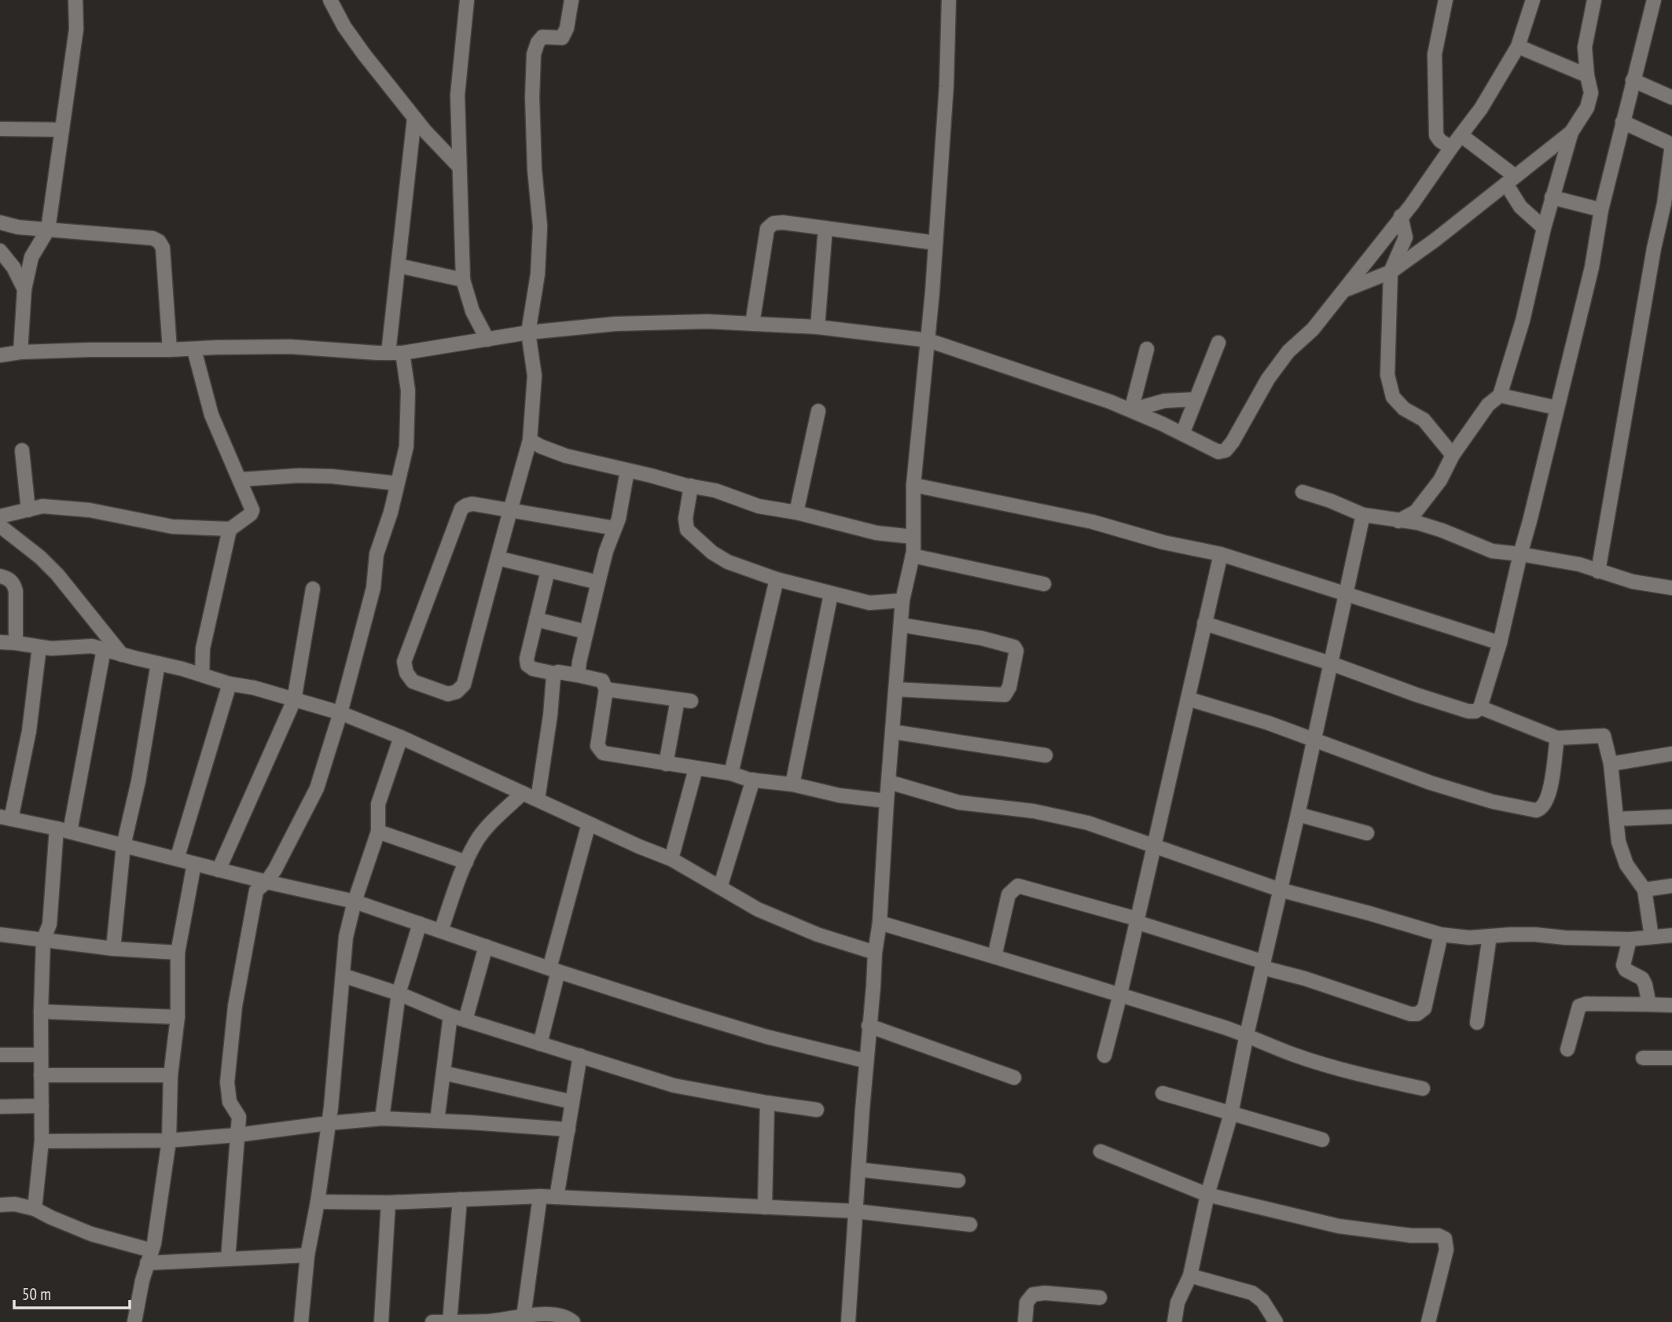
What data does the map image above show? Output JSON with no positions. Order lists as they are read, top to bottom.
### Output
{
  "scale_bar": "50 m"
}
